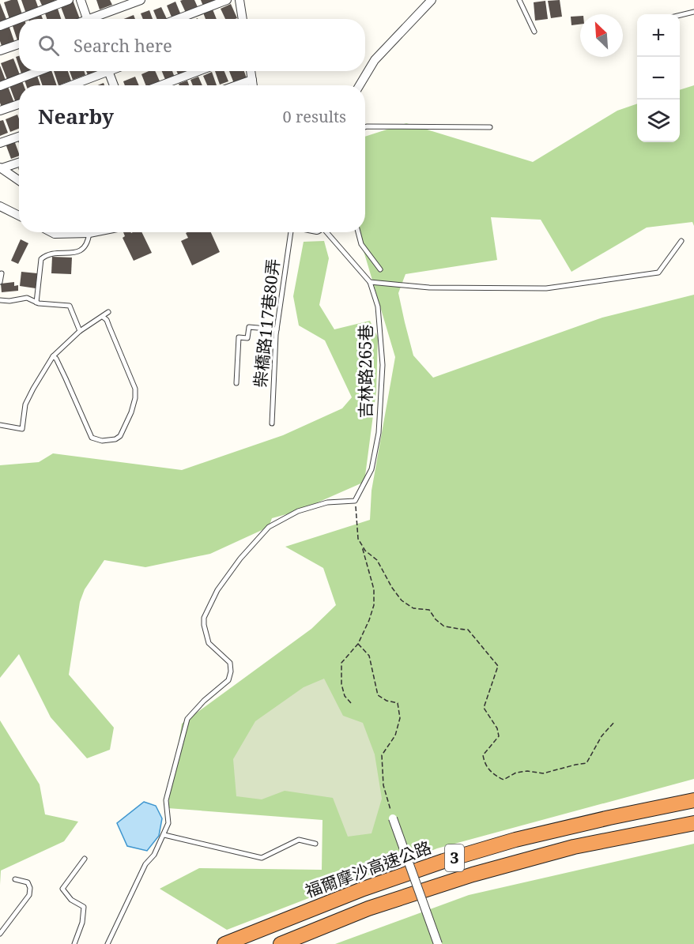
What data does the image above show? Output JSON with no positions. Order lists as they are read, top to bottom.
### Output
{
  "streets": {
    "highway": ["3", "福爾摩沙高速公路"],
    "lane": ["柴橋路117巷80弄", "吉林路265巷"]
  },
  "north": "top left",
  "page": {
    "map_buttons": ["+", "−"],
    "search": "Search here",
    "heading": ["Nearby", "0 results"]
  }
}
